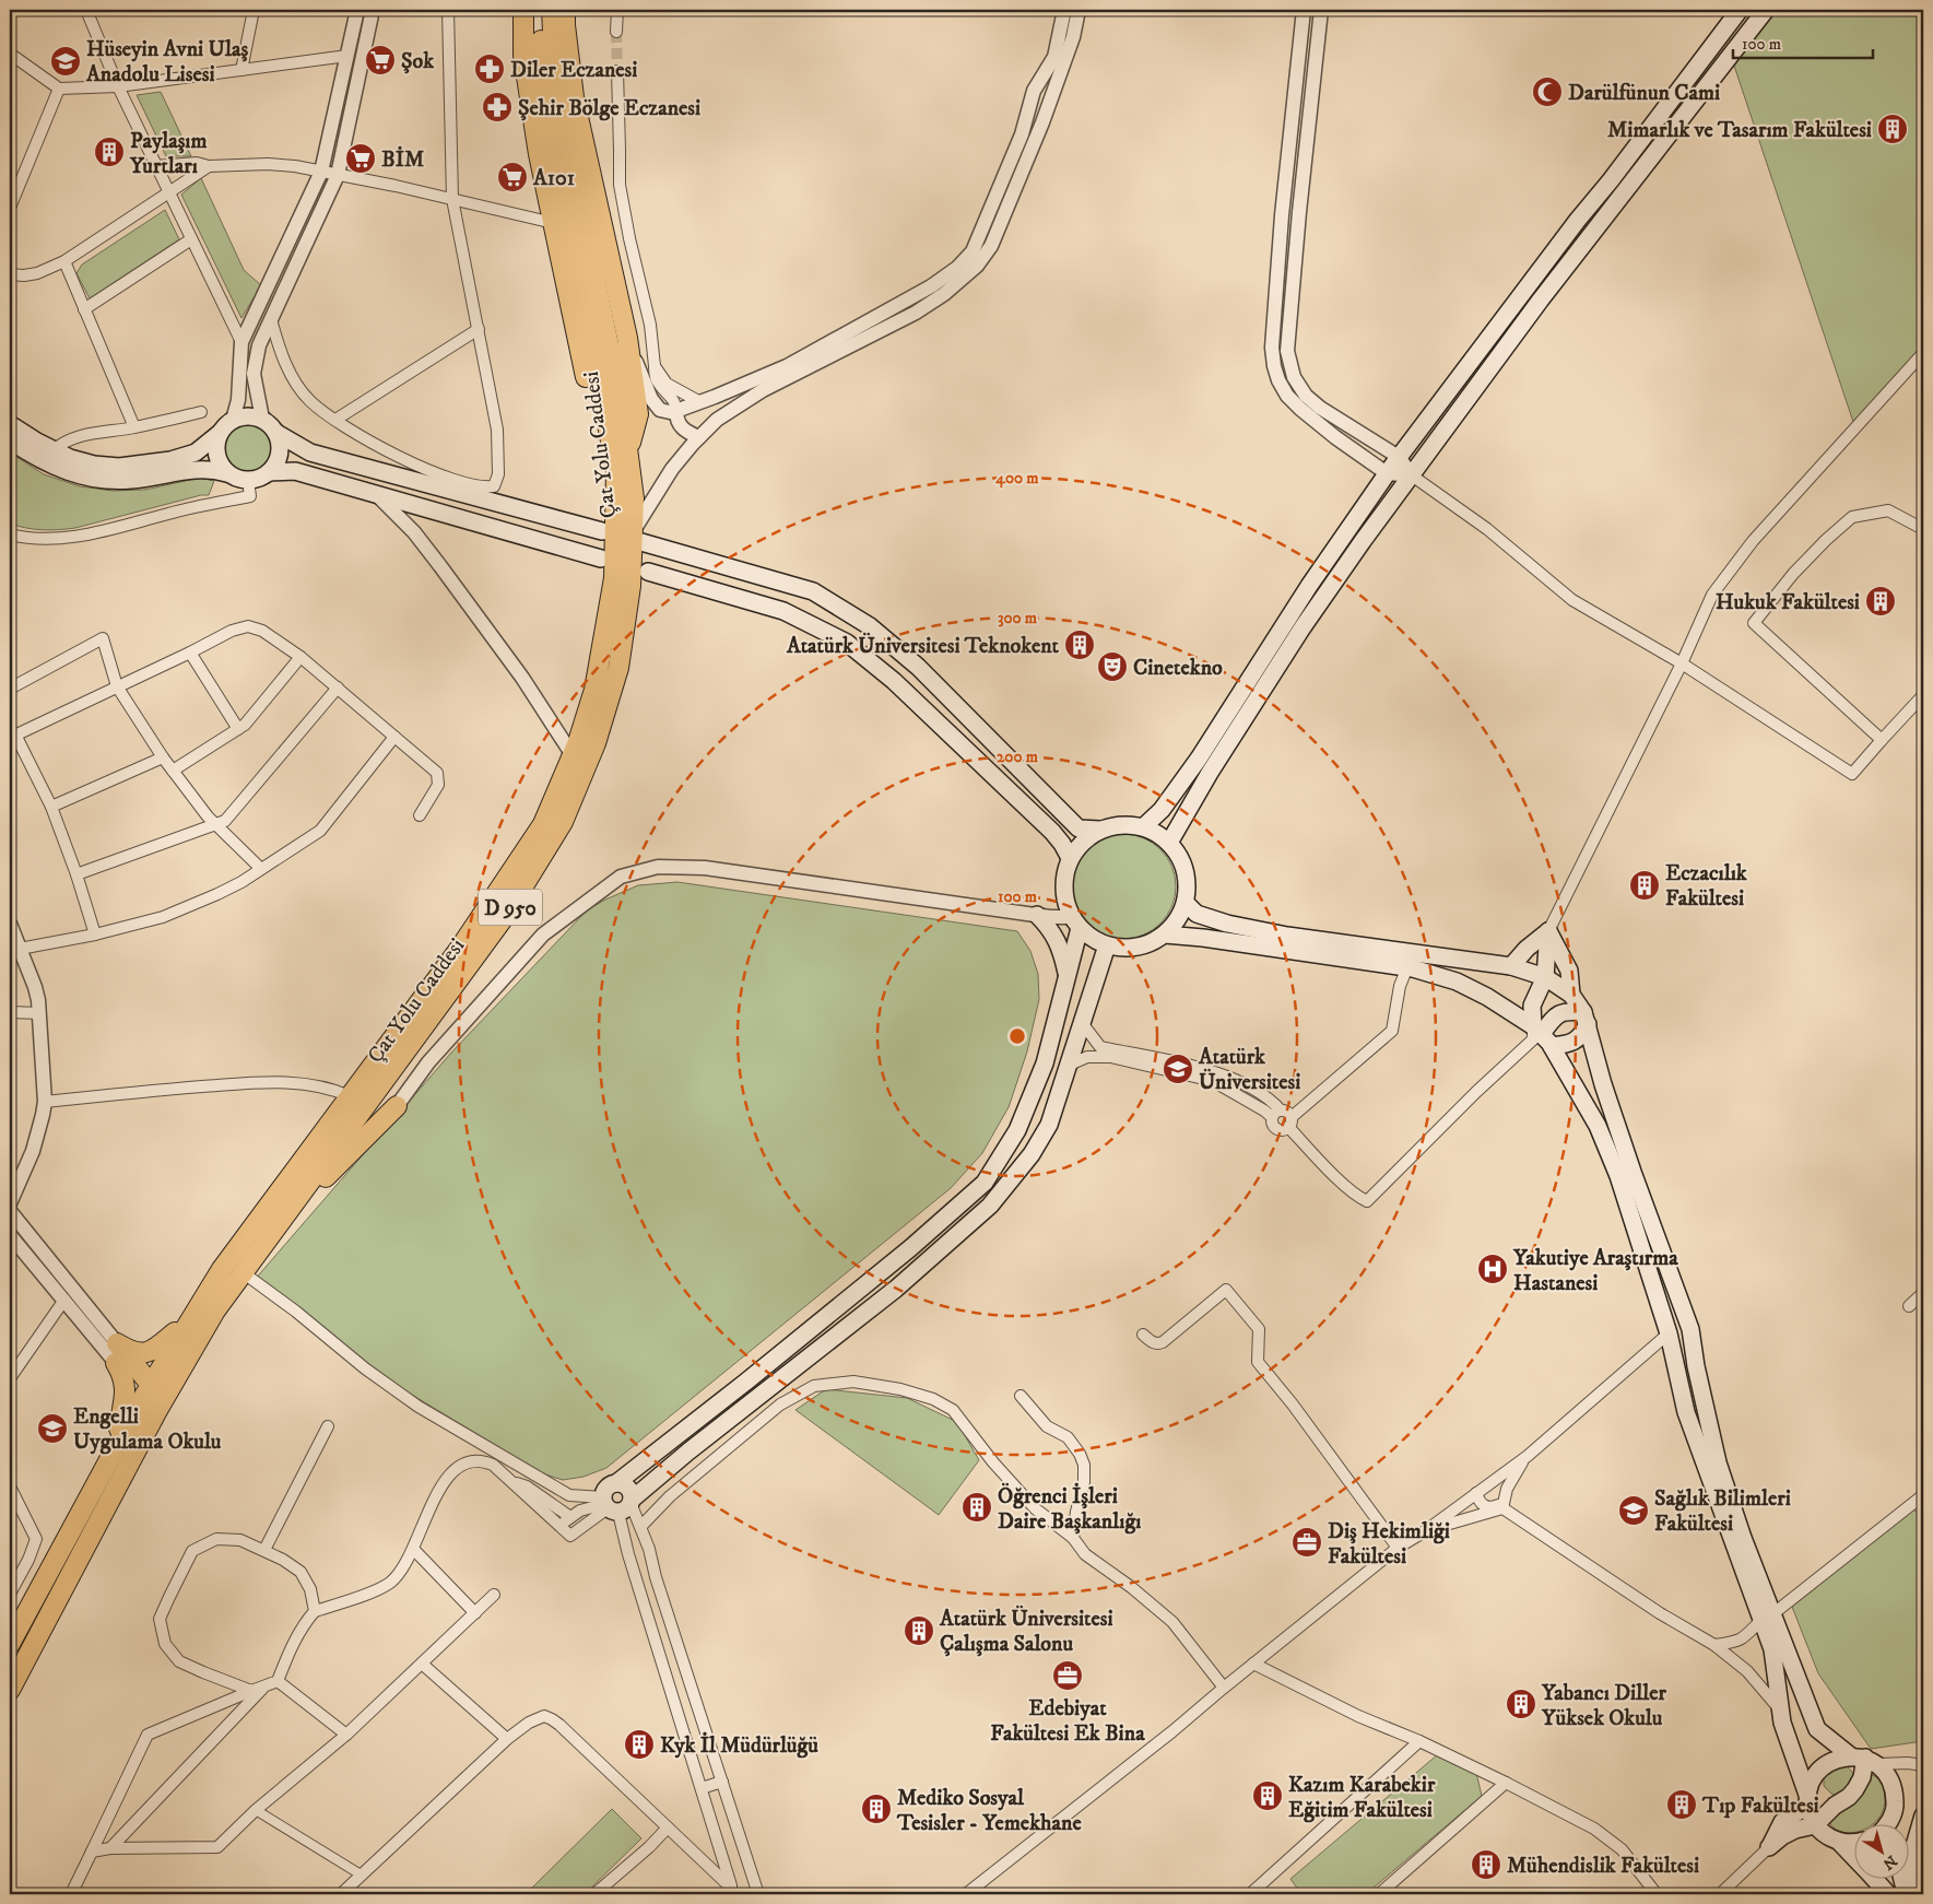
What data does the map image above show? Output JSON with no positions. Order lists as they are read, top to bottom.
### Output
{
  "streets": {
    "highway": ["Çat Yolu Caddesi", "D 950"]
  },
  "places": {
    "supermarket": ["Şok", "BİM", "A101"],
    "school or university": [
      "Hüseyin Avni Ulaş Anadolu Lisesi",
      "Atatürk Üniversitesi",
      "Engelli Uygulama Okulu",
      "Sağlık Bilimleri Fakültesi"
    ],
    "pharmacy": ["Diler Eczanesi", "Şehir Bölge Eczanesi"],
    "mosque": ["Darülfünun Cami"],
    "building": [
      "Mimarlık ve Tasarım Fakültesi",
      "Paylaşım Yurtları",
      "Hukuk Fakültesi",
      "Atatürk Üniversitesi Teknokent",
      "Eczacılık Fakültesi",
      "Öğrenci İşleri Daire Başkanlığı",
      "Atatürk Üniversitesi Çalışma Salonu",
      "Yabancı Diller Yüksek Okulu",
      "Kyk İl Müdürlüğü",
      "Kazım Karabekir Eğitim Fakültesi",
      "Tıp Fakültesi",
      "Mediko Sosyal Tesisler - Yemekhane",
      "Mühendislik Fakültesi"
    ],
    "theatre": ["Cinetekno"],
    "hospital": ["Yakutiye Araştırma Hastanesi"],
    "office": ["Diş Hekimliği Fakültesi", "Edebiyat Fakültesi Ek Bina"]
  },
  "scale_bar": "100 m",
  "north": "bottom right",
  "rings": [
    "400 m",
    "300 m",
    "200 m",
    "100 m"
  ]
}
